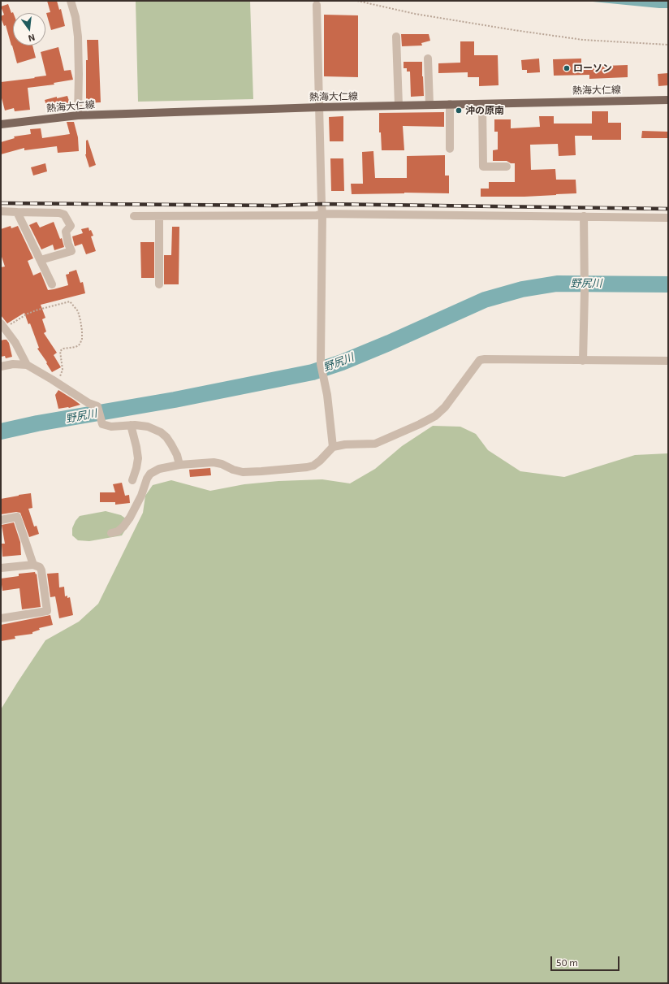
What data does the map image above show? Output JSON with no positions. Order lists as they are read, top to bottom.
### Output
{
  "streets": {
    "main road": ["熱海大仁線"]
  },
  "water": ["野尻川"],
  "places": ["ローソン", "沖の原南"],
  "scale_bar": "50 m",
  "north": "bottom"
}
